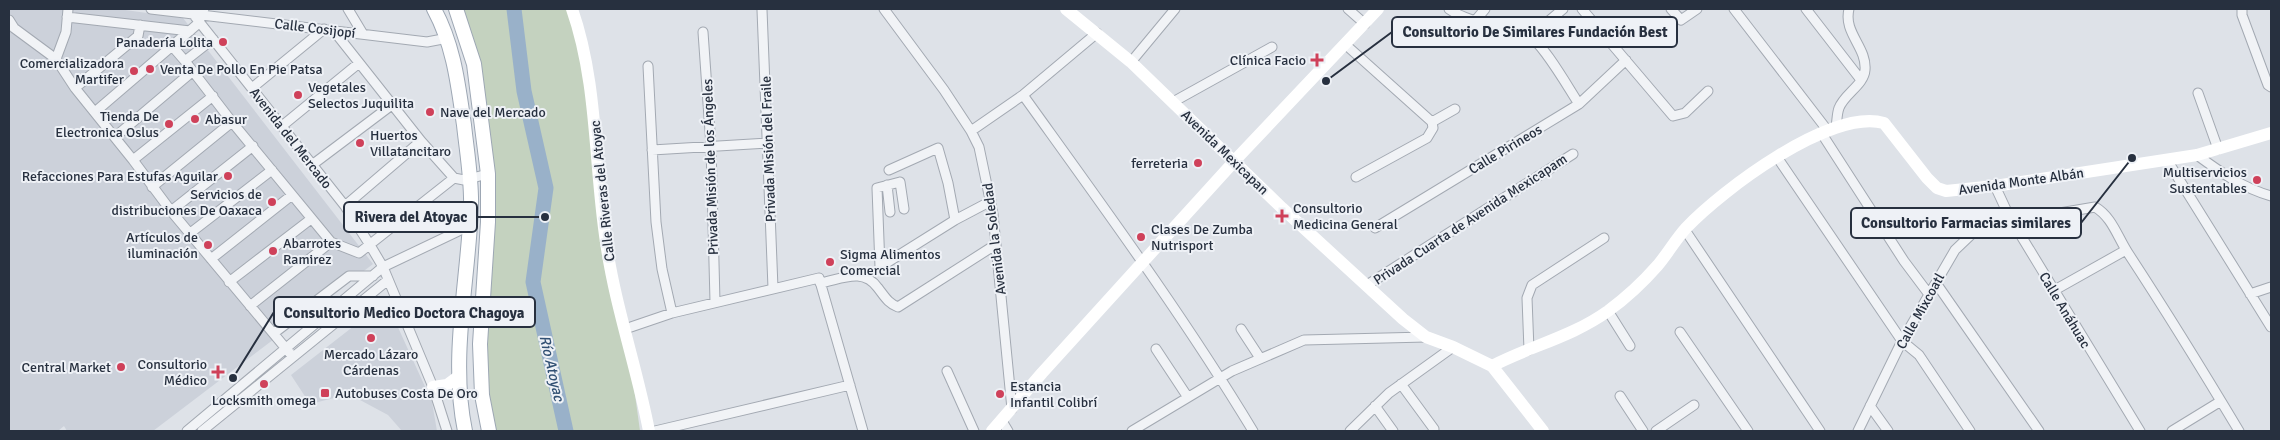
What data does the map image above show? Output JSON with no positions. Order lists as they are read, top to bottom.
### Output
{
  "streets": {
    "street": [
      "Calle Cosijopí",
      "Avenida del Mercado",
      "Privada Misión del Fraile",
      "Calle Pirineos",
      "Avenida Mexicapan",
      "Privada Misión de los Ángeles",
      "Avenida Monte Albán",
      "Calle Riveras del Atoyac",
      "Privada Cuarta de Avenida Mexicapam",
      "Avenida la Soledad",
      "Calle Anáhuac",
      "Calle Mixcoatl"
    ]
  },
  "crossings": [
    ["Calle Cosijopí", "Avenida del Mercado"],
    ["Avenida Mexicapan", "Avenida Monte Albán"],
    ["Avenida Mexicapan", "Privada Cuarta de Avenida Mexicapam"],
    ["Avenida Monte Albán", "Calle Anáhuac"],
    ["Calle Anáhuac", "Calle Mixcoatl"]
  ],
  "water": ["Río Atoyac"],
  "places": {
    "other": [
      "Panadería Lolita",
      "Venta De Pollo En Pie Patsa",
      "Comercializadora Martifer",
      "Consultorio De Similares Fundación Best",
      "Vegetales Selectos Juquilita",
      "Nave del Mercado",
      "Abasur",
      "Tienda De Electronica Oslus",
      "Huertos Villatancitaro",
      "Consultorio Farmacias similares",
      "ferreteria",
      "Refacciones Para Estufas Aguilar",
      "Multiservicios Sustentables",
      "Servicios de distribuciones De Oaxaca",
      "Rivera del Atoyac",
      "Clases De Zumba Nutrisport",
      "Artículos de iluminación",
      "Abarrotes Ramirez",
      "Sigma Alimentos Comercial",
      "Mercado Lázaro Cárdenas",
      "Central Market",
      "Consultorio Medico Doctora Chagoya",
      "Locksmith omega",
      "Estancia Infantil Colibrí"
    ],
    "health": ["Clínica Facio", "Consultorio Medicina General", "Consultorio Médico"],
    "transit": ["Autobuses Costa De Oro"]
  }
}
